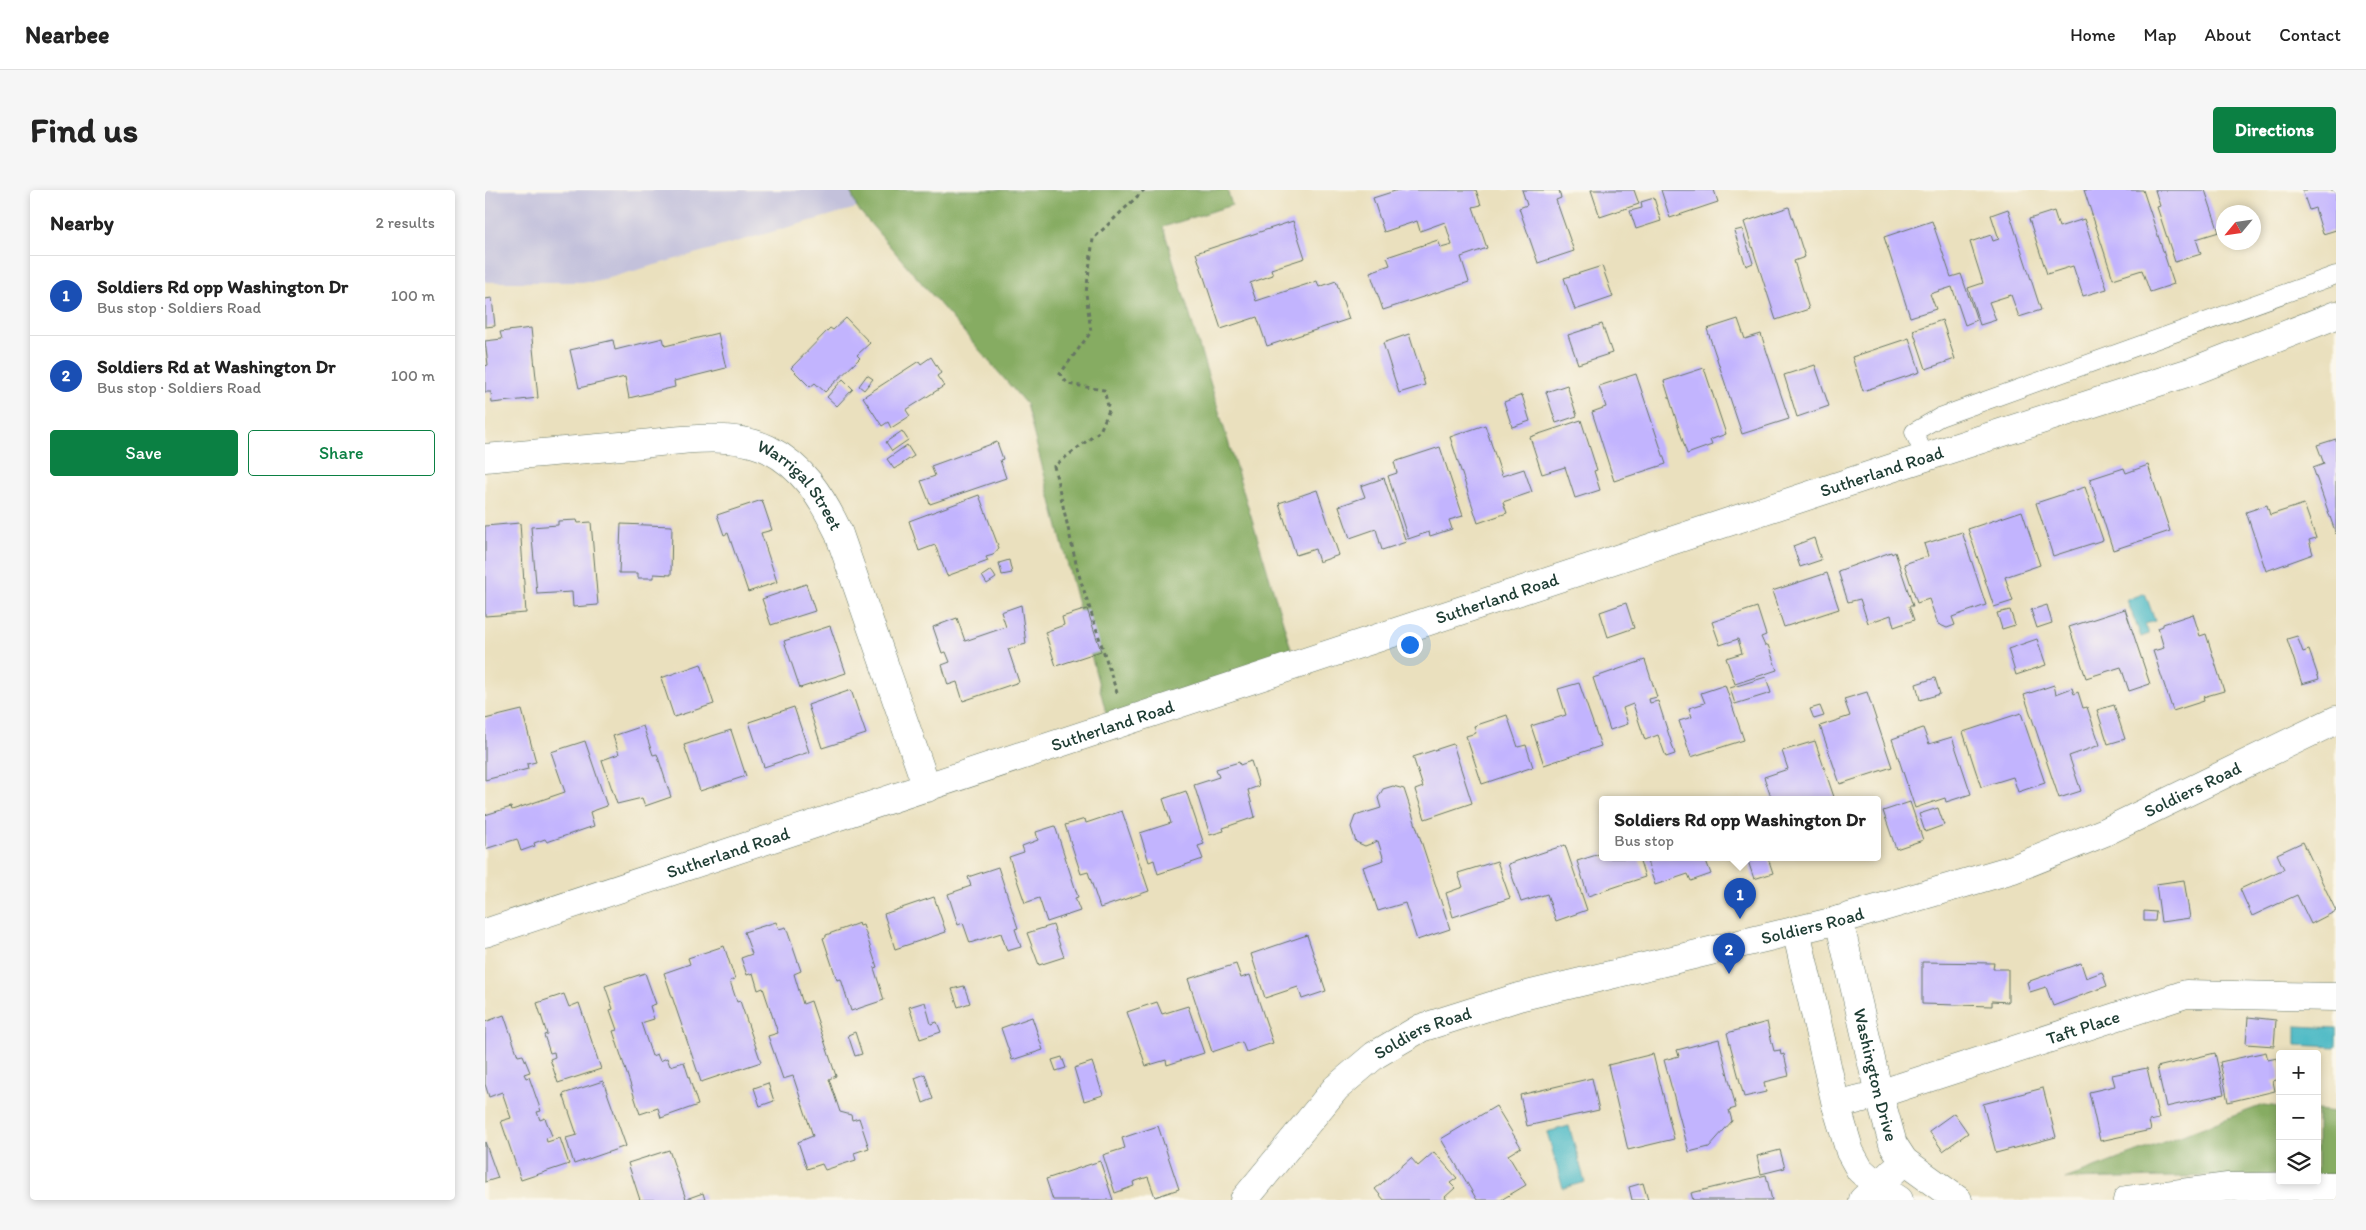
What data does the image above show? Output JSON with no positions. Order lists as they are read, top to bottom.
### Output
{
  "streets": {
    "street": [
      "Sutherland Road",
      "Warrigal Street",
      "Soldiers Road",
      "Taft Place",
      "Washington Drive"
    ]
  },
  "crossings": [
    ["Sutherland Road", "Warrigal Street"],
    ["Soldiers Road", "Washington Drive"],
    ["Taft Place", "Washington Drive"]
  ],
  "north": "bottom left",
  "page": {
    "header": "Nearbee",
    "nav": [
      "Home",
      "Map",
      "About",
      "Contact"
    ],
    "buttons": [
      "Directions",
      ["Save", "Share"]
    ],
    "title": "Find us",
    "heading": ["Nearby", "2 results"],
    "list": [
      {
        "mark": "1",
        "name": "Soldiers Rd opp Washington Dr",
        "note": "Bus stop · Soldiers Road",
        "value": "100 m"
      },
      {
        "mark": "2",
        "name": "Soldiers Rd at Washington Dr",
        "note": "Bus stop · Soldiers Road",
        "value": "100 m"
      }
    ],
    "popup": ["Soldiers Rd opp Washington Dr", "Bus stop"],
    "pins": ["1", "2"],
    "map_buttons": ["+", "−"]
  }
}
